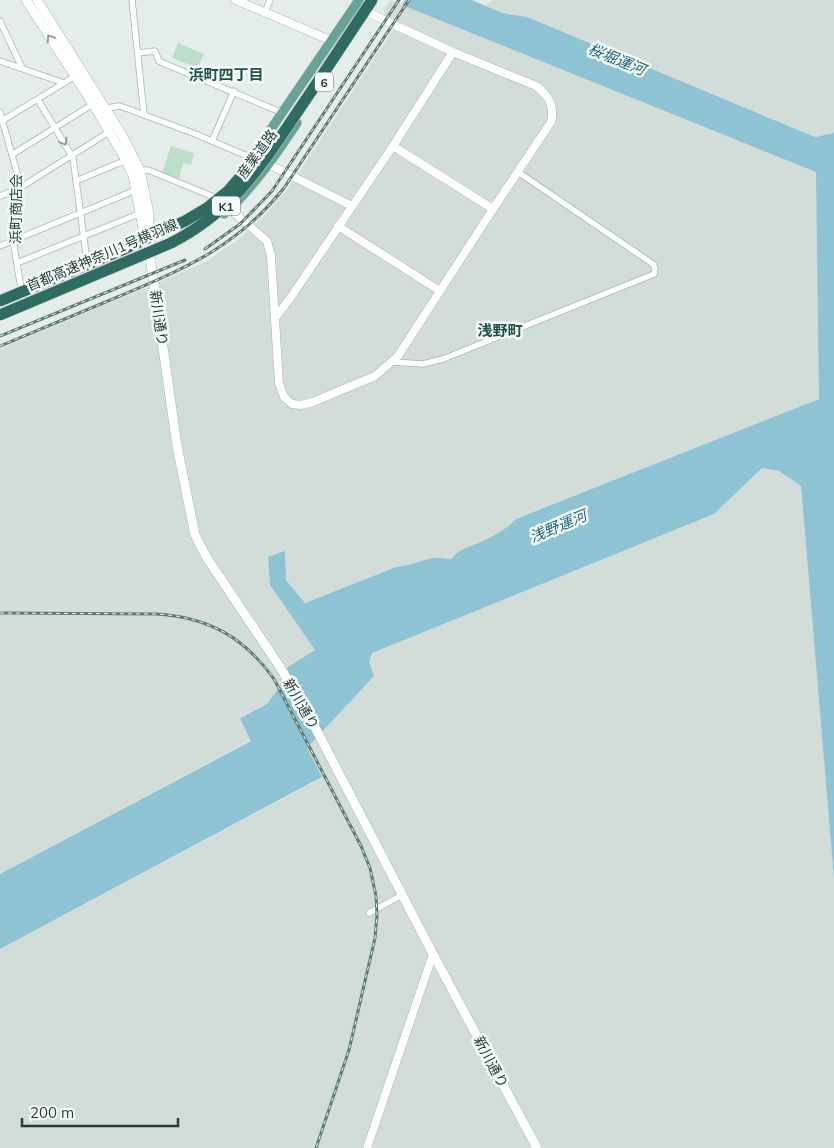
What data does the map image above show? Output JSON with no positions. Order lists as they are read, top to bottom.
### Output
{
  "streets": {
    "highway": ["K1", "首都高速神奈川1号横羽線"],
    "main road": ["6", "産業道路", "新川通り"],
    "street": ["浜町商店会"]
  },
  "crossings": [
    ["産業道路", "浜町商店会"],
    ["産業道路", "首都高速神奈川1号横羽線"],
    ["産業道路", "新川通り"]
  ],
  "districts": ["浜町四丁目", "浅野町"],
  "water": ["桜堀運河", "浅野運河"],
  "scale_bar": "200 m"
}
